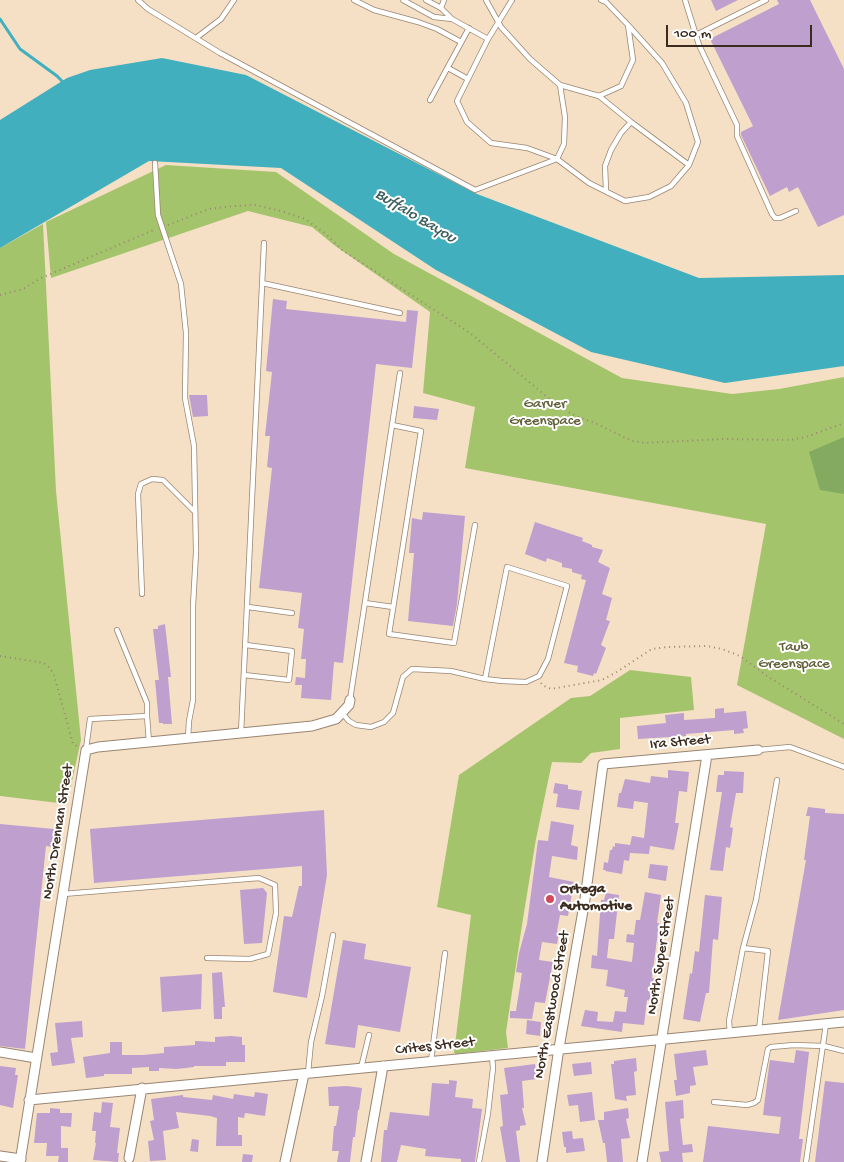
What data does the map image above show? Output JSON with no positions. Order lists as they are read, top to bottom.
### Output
{
  "streets": {
    "street": [
      "Ira Street",
      "North Drennan Street",
      "North Super Street",
      "North Eastwood Street",
      "Crites Street"
    ]
  },
  "crossings": [
    ["Ira Street", "North Super Street"],
    ["Ira Street", "North Eastwood Street"],
    ["North Drennan Street", "Crites Street"],
    ["North Super Street", "Crites Street"],
    ["North Eastwood Street", "Crites Street"]
  ],
  "water": ["Buffalo Bayou"],
  "parks": ["Garver Greenspace", "Taub Greenspace"],
  "places": ["Ortega Automotive"],
  "scale_bar": "100 m"
}
